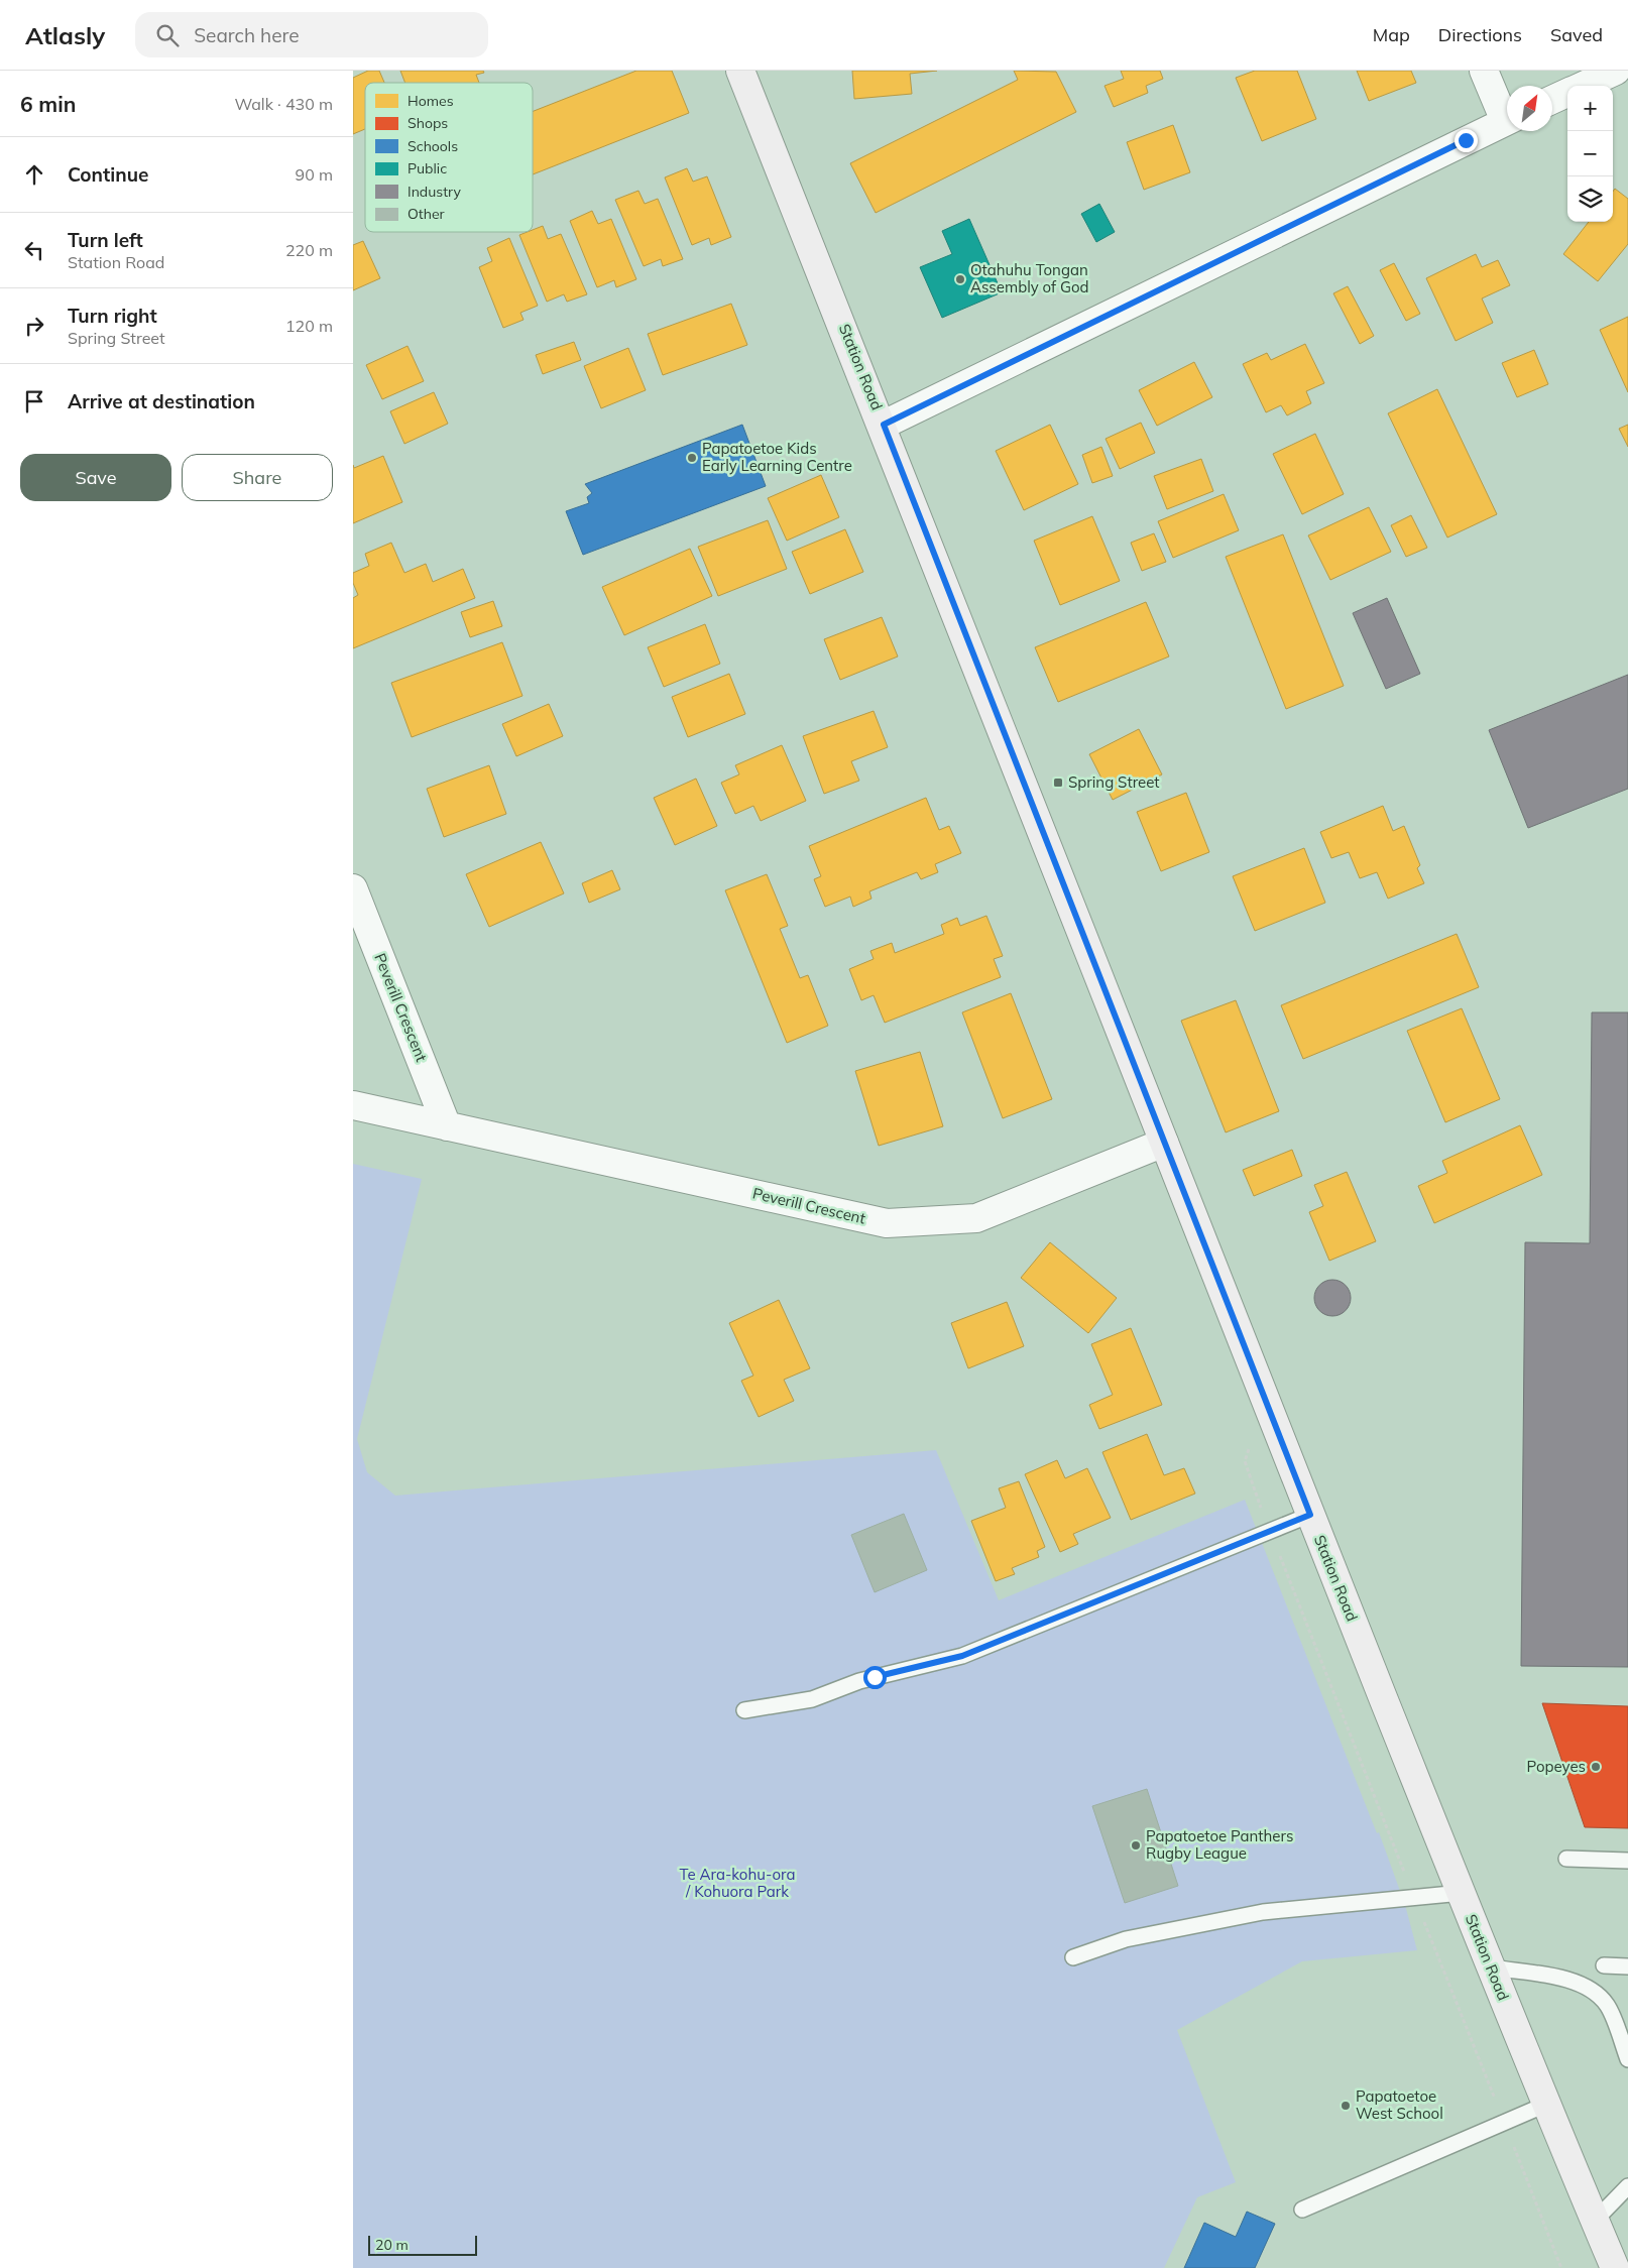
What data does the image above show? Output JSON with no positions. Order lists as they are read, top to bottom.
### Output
{
  "streets": {
    "main road": ["Station Road"],
    "street": ["Peverill Crescent"]
  },
  "crossings": [
    ["Station Road", "Peverill Crescent"]
  ],
  "parks": ["Te Ara-kohu-ora / Kohuora Park"],
  "places": {
    "other": [
      "Otahuhu Tongan Assembly of God",
      "Papatoetoe Kids Early Learning Centre",
      "Popeyes",
      "Papatoetoe Panthers Rugby League",
      "Papatoetoe West School"
    ],
    "transit": ["Spring Street"]
  },
  "legend": [
    "Homes",
    "Shops",
    "Schools",
    "Public",
    "Industry",
    "Other"
  ],
  "scale_bar": "20 m",
  "north": "top right",
  "page": {
    "header": "Atlasly",
    "search": "Search here",
    "nav": ["Map", "Directions", "Saved"],
    "heading": ["6 min", "Walk · 430 m"],
    "map_buttons": ["+", "−"],
    "list": [
      ["Continue", "90 m"],
      ["Turn left", "Station Road", "220 m"],
      ["Turn right", "Spring Street", "120 m"],
      "Arrive at destination"
    ],
    "buttons": ["Save", "Share"],
    "scale": "20 m"
  }
}
